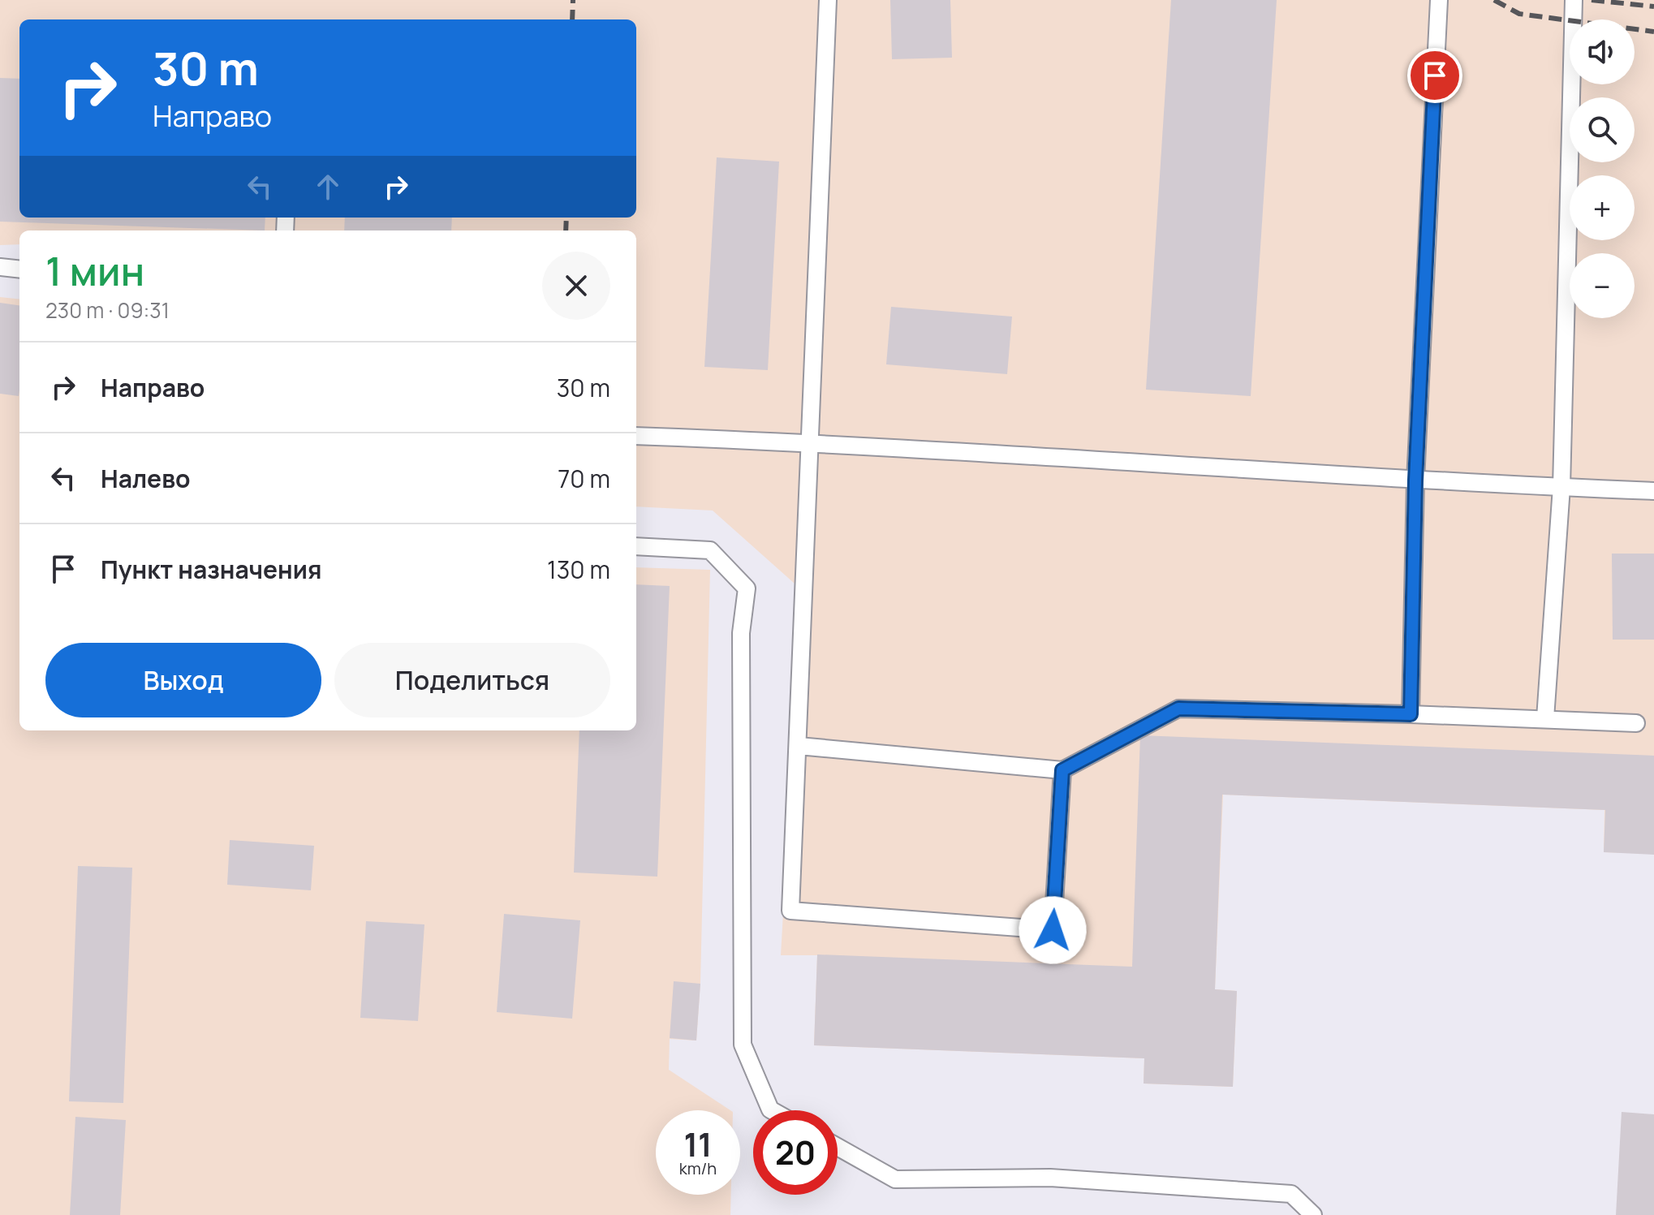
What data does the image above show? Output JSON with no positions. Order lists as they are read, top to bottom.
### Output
{
  "page": {
    "map_buttons": ["+", "−"],
    "turn": ["30 m", "Направо"],
    "heading": ["1 мин", "230 m · 09:31"],
    "list": [
      {
        "name": "Направо",
        "value": "30 m"
      },
      {
        "name": "Налево",
        "value": "70 m"
      },
      {
        "name": "Пункт назначения",
        "value": "130 m"
      }
    ],
    "buttons": ["Выход", "Поделиться"],
    "speed": "11 km/h",
    "limit": "20"
  }
}
